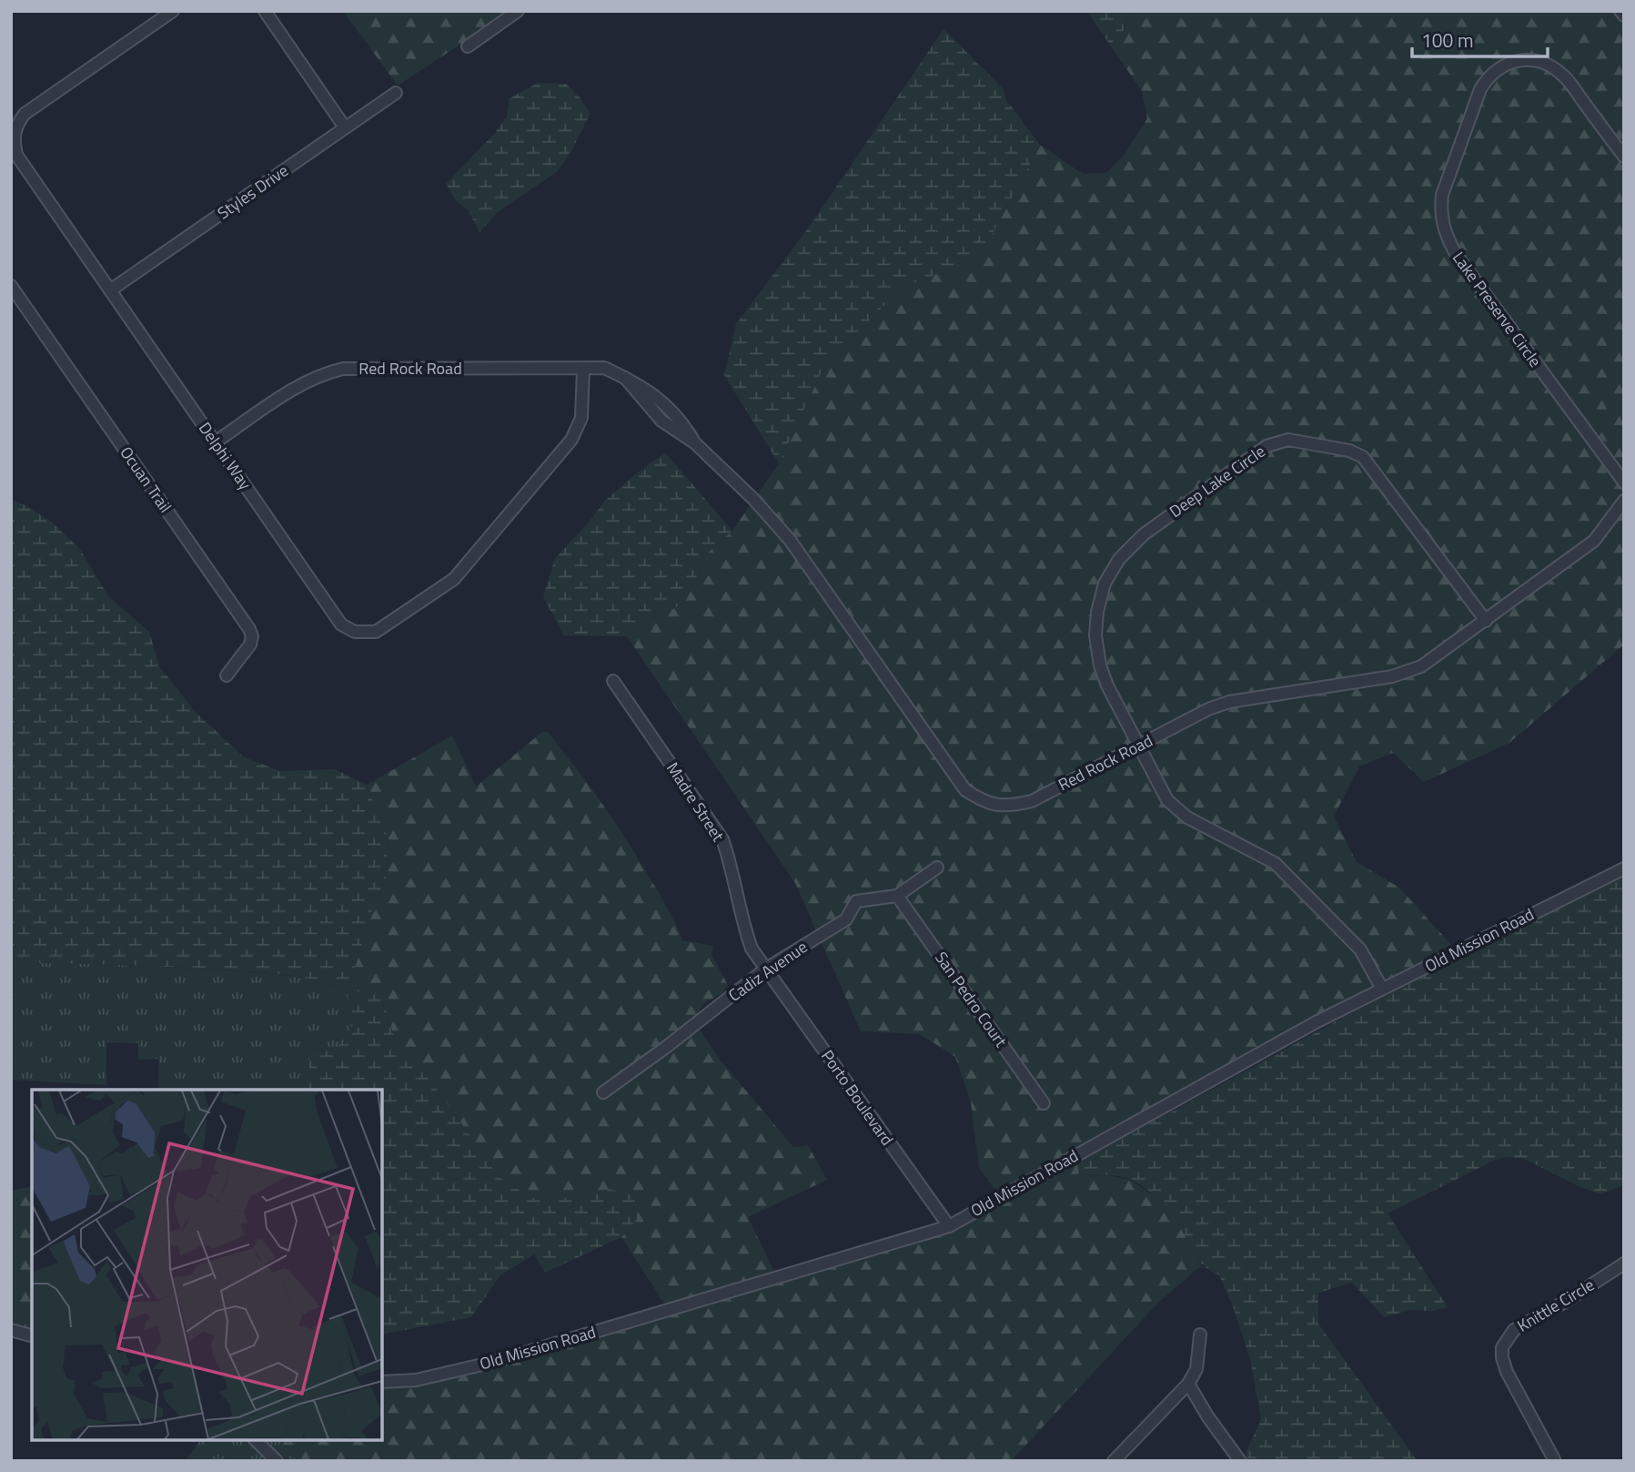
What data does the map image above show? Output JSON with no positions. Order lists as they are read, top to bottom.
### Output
{
  "streets": {
    "street": [
      "Styles Drive",
      "Lake Preserve Circle",
      "Red Rock Road",
      "Delphi Way",
      "Ocuan Trail",
      "Deep Lake Circle",
      "Madre Street",
      "Old Mission Road",
      "Cadiz Avenue",
      "San Pedro Court",
      "Porto Boulevard",
      "Knittle Circle"
    ]
  },
  "crossings": [
    ["Styles Drive", "Delphi Way"],
    ["Red Rock Road", "Delphi Way"],
    ["Red Rock Road", "Deep Lake Circle"],
    ["Deep Lake Circle", "Old Mission Road"],
    ["Madre Street", "Cadiz Avenue"],
    ["Madre Street", "Porto Boulevard"],
    ["Old Mission Road", "Porto Boulevard"],
    ["Cadiz Avenue", "San Pedro Court"],
    ["Cadiz Avenue", "Porto Boulevard"]
  ],
  "scale_bar": "100 m"
}
